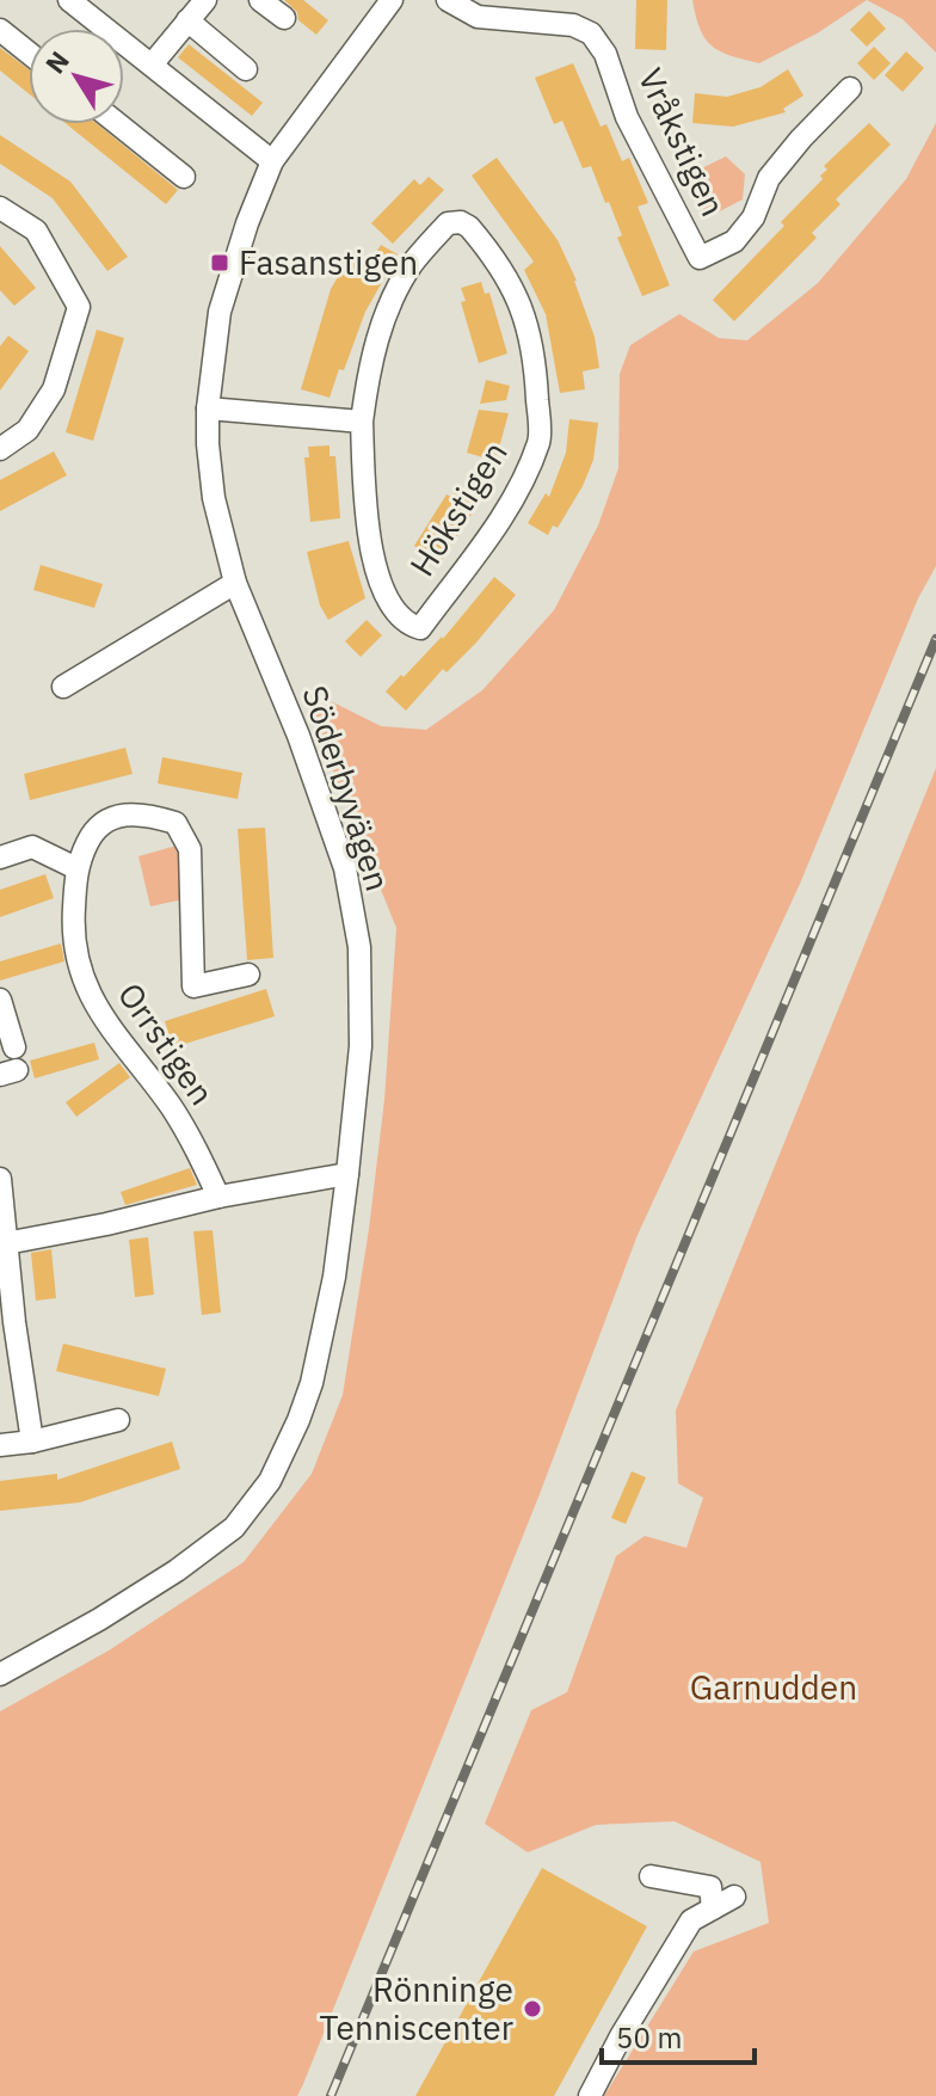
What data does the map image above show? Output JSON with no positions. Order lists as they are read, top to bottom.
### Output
{
  "streets": {
    "street": [
      "Vråkstigen",
      "Hökstigen",
      "Söderbyvägen",
      "Orrstigen"
    ]
  },
  "parks": ["Garnudden"],
  "places": {
    "transit": ["Fasanstigen"],
    "other": ["Rönninge Tenniscenter"]
  },
  "scale_bar": "50 m",
  "north": "top left"
}
